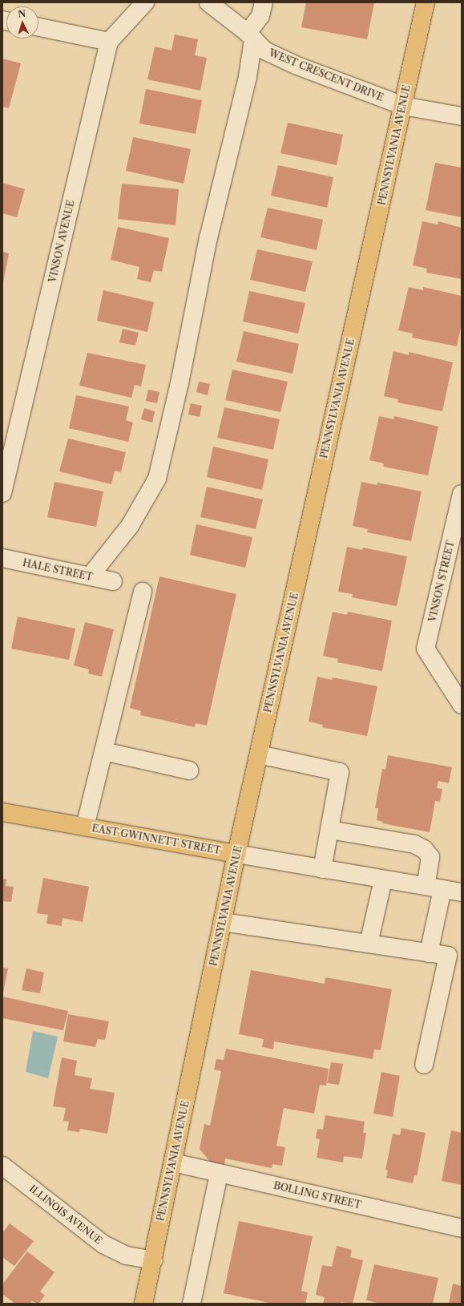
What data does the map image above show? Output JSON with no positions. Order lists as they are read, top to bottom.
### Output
{
  "streets": {
    "main road": ["PENNSYLVANIA AVENUE", "EAST GWINNETT STREET"],
    "street": [
      "WEST CRESCENT DRIVE",
      "VINSON AVENUE",
      "HALE STREET",
      "VINSON STREET",
      "BOLLING STREET",
      "ILLINOIS AVENUE"
    ]
  },
  "crossings": [
    ["WEST CRESCENT DRIVE", "PENNSYLVANIA AVENUE"],
    ["PENNSYLVANIA AVENUE", "EAST GWINNETT STREET"],
    ["PENNSYLVANIA AVENUE", "BOLLING STREET"],
    ["PENNSYLVANIA AVENUE", "ILLINOIS AVENUE"]
  ],
  "north": "top"
}
